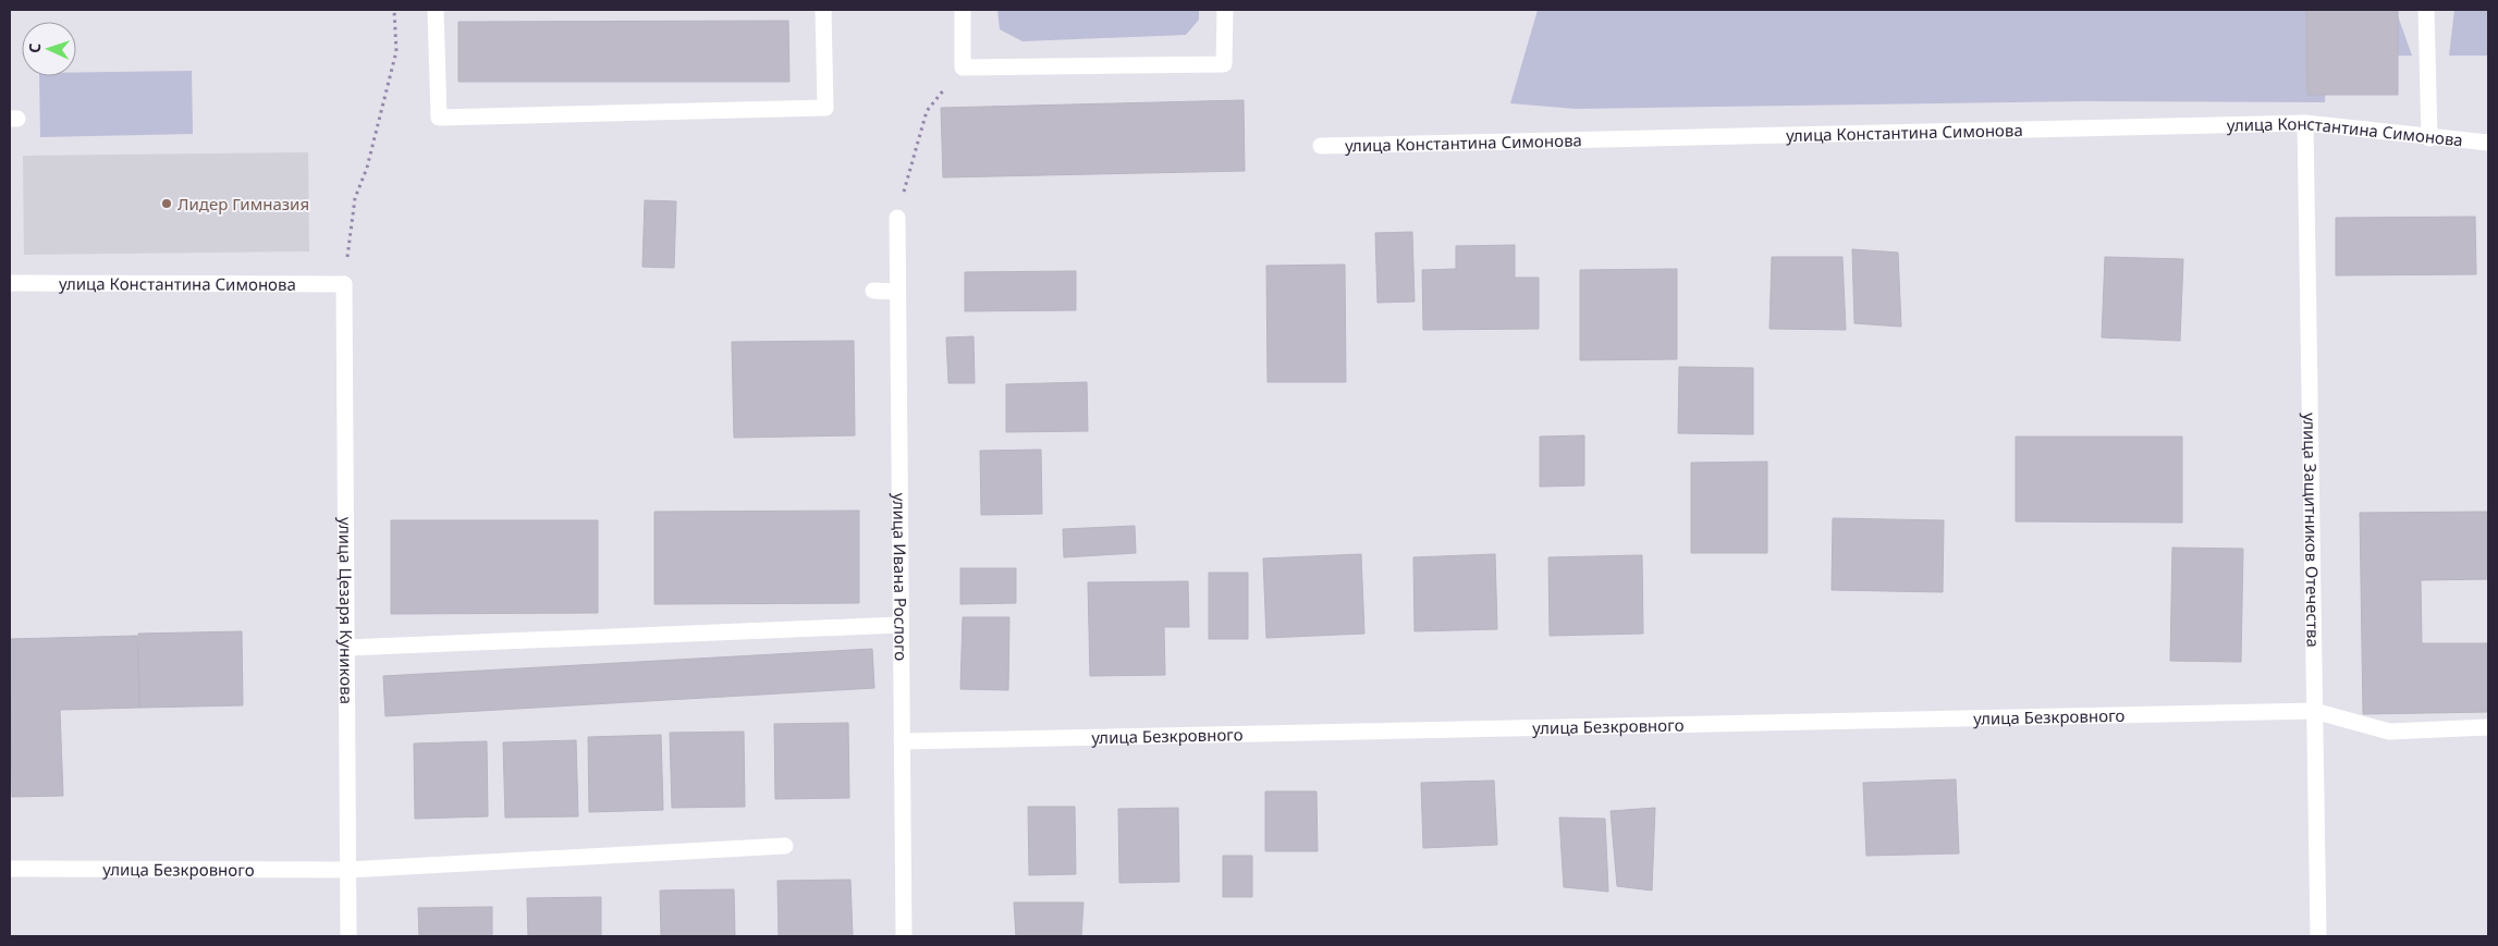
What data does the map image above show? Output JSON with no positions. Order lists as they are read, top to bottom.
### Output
{
  "streets": {
    "street": [
      "улица Константина Симонова",
      "улица Защитников Отечества",
      "улица Ивана Рослого",
      "улица Цезаря Куникова",
      "улица Безкровного"
    ]
  },
  "crossings": [
    ["улица Константина Симонова", "улица Защитников Отечества"],
    ["улица Константина Симонова", "улица Цезаря Куникова"],
    ["улица Защитников Отечества", "улица Безкровного"],
    ["улица Ивана Рослого", "улица Безкровного"],
    ["улица Цезаря Куникова", "улица Безкровного"]
  ],
  "places": ["Лидер Гимназия"],
  "north": "left"
}
